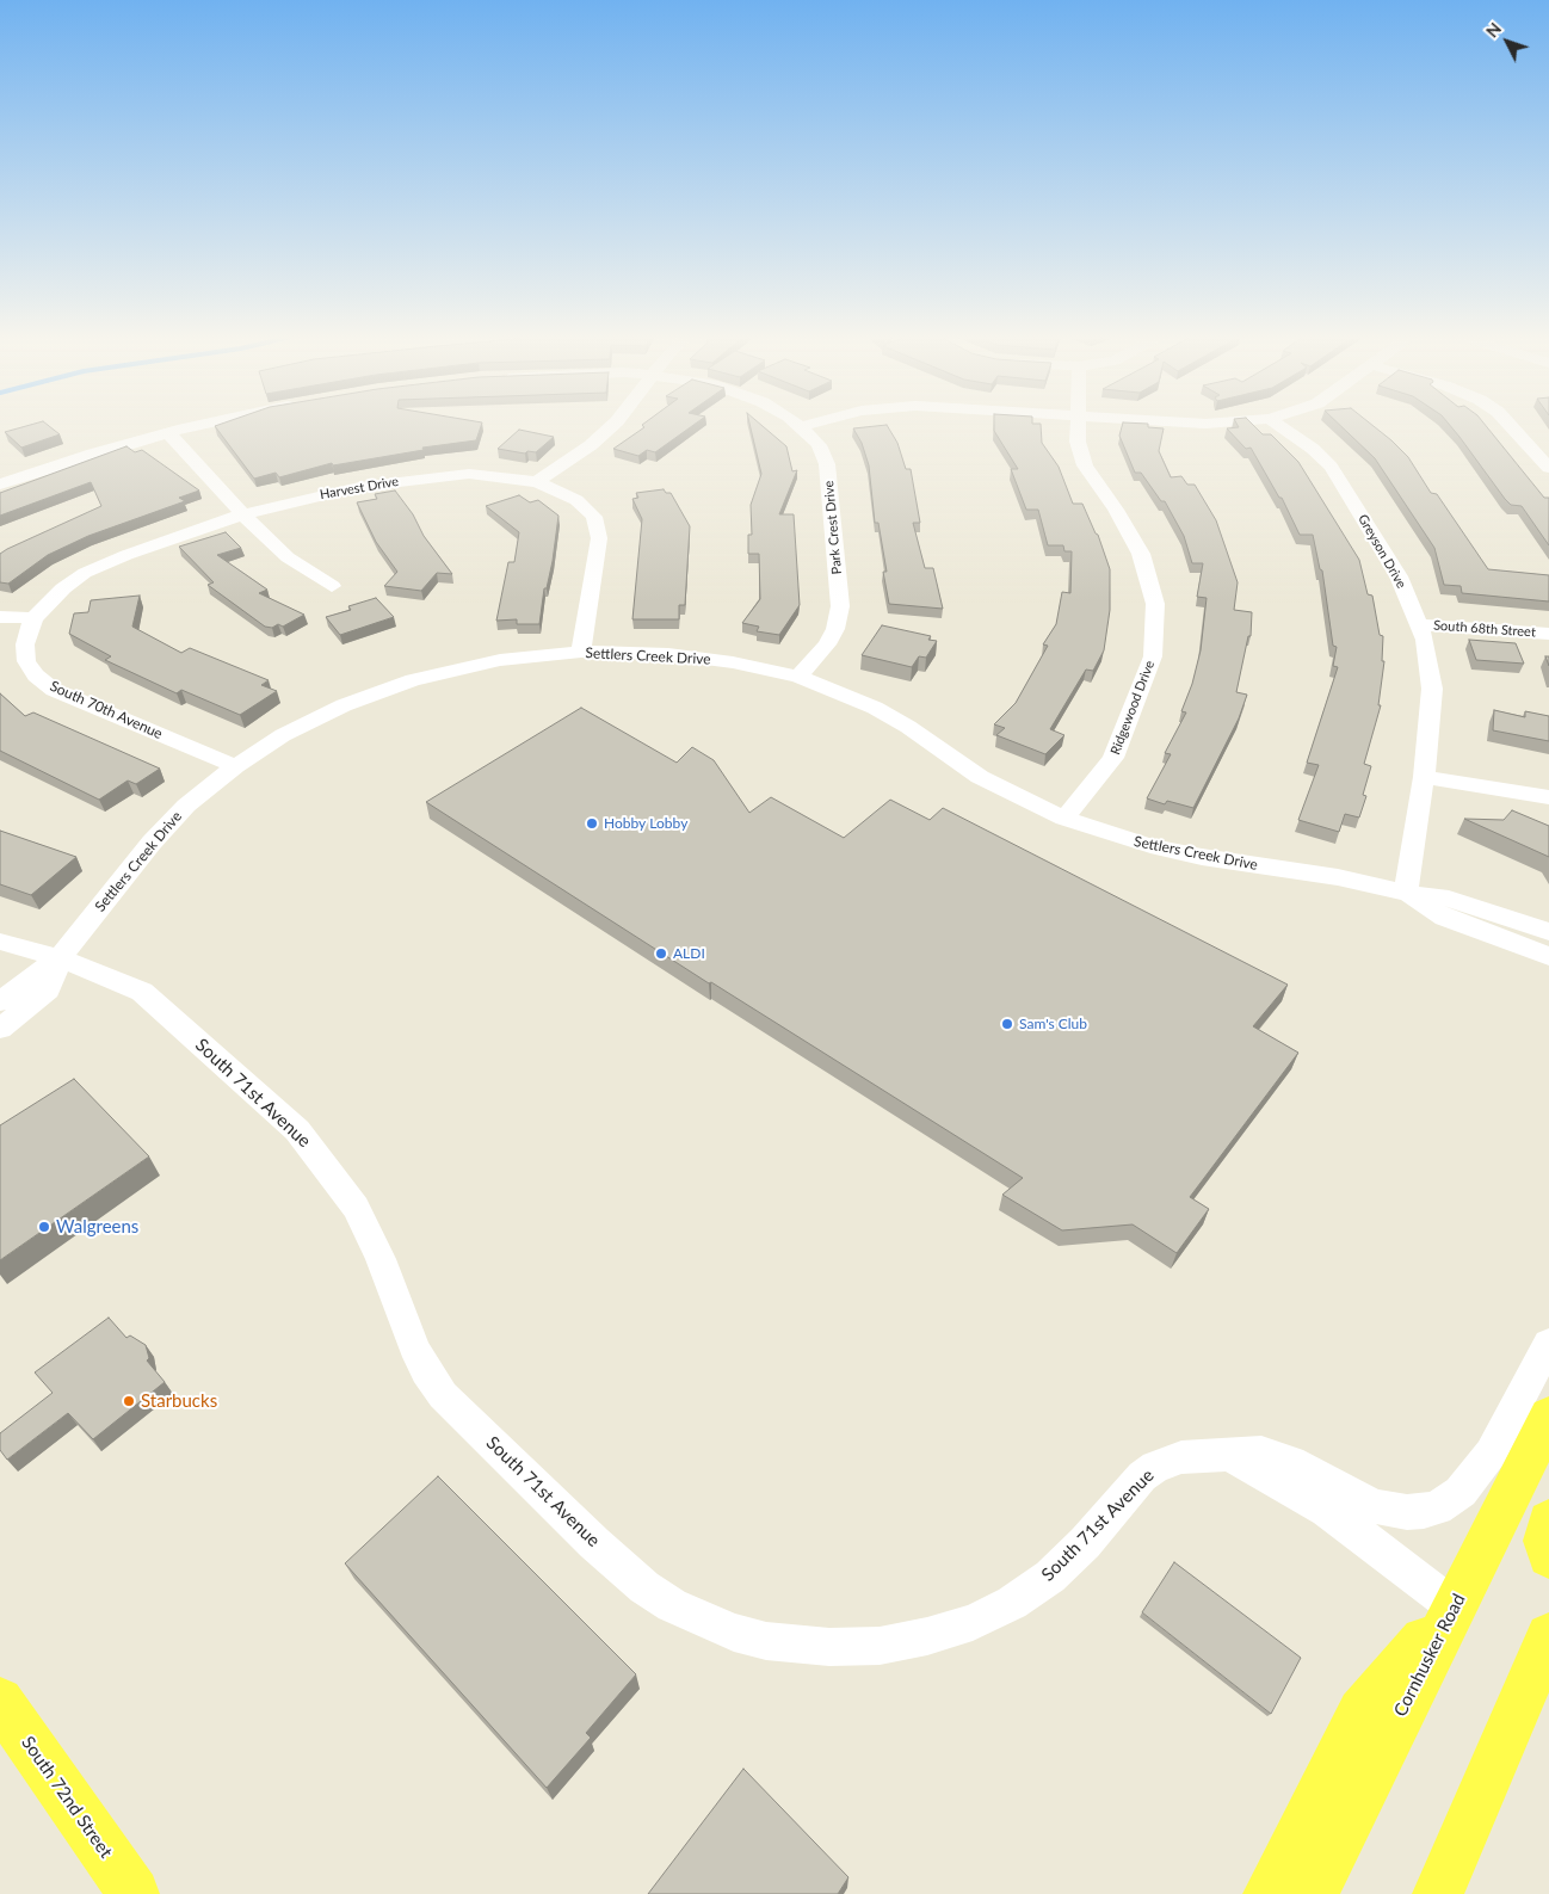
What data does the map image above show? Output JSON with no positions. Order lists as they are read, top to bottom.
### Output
{
  "streets": {
    "main road": ["Cornhusker Road", "South 72nd Street"],
    "street": [
      "Harvest Drive",
      "Park Crest Drive",
      "Greyson Drive",
      "South 68th Street",
      "Settlers Creek Drive",
      "Ridgewood Drive",
      "South 70th Avenue",
      "South 71st Avenue"
    ]
  },
  "crossings": [
    ["Harvest Drive", "Settlers Creek Drive"],
    ["Harvest Drive", "South 70th Avenue"],
    ["Park Crest Drive", "Settlers Creek Drive"],
    ["Greyson Drive", "South 68th Street"],
    ["Greyson Drive", "Settlers Creek Drive"],
    ["Settlers Creek Drive", "Ridgewood Drive"],
    ["Settlers Creek Drive", "South 70th Avenue"],
    ["Settlers Creek Drive", "South 71st Avenue"]
  ],
  "places": [
    "Hobby Lobby",
    "ALDI",
    "Sam's Club",
    "Walgreens",
    "Starbucks"
  ],
  "north": "top left"
}
